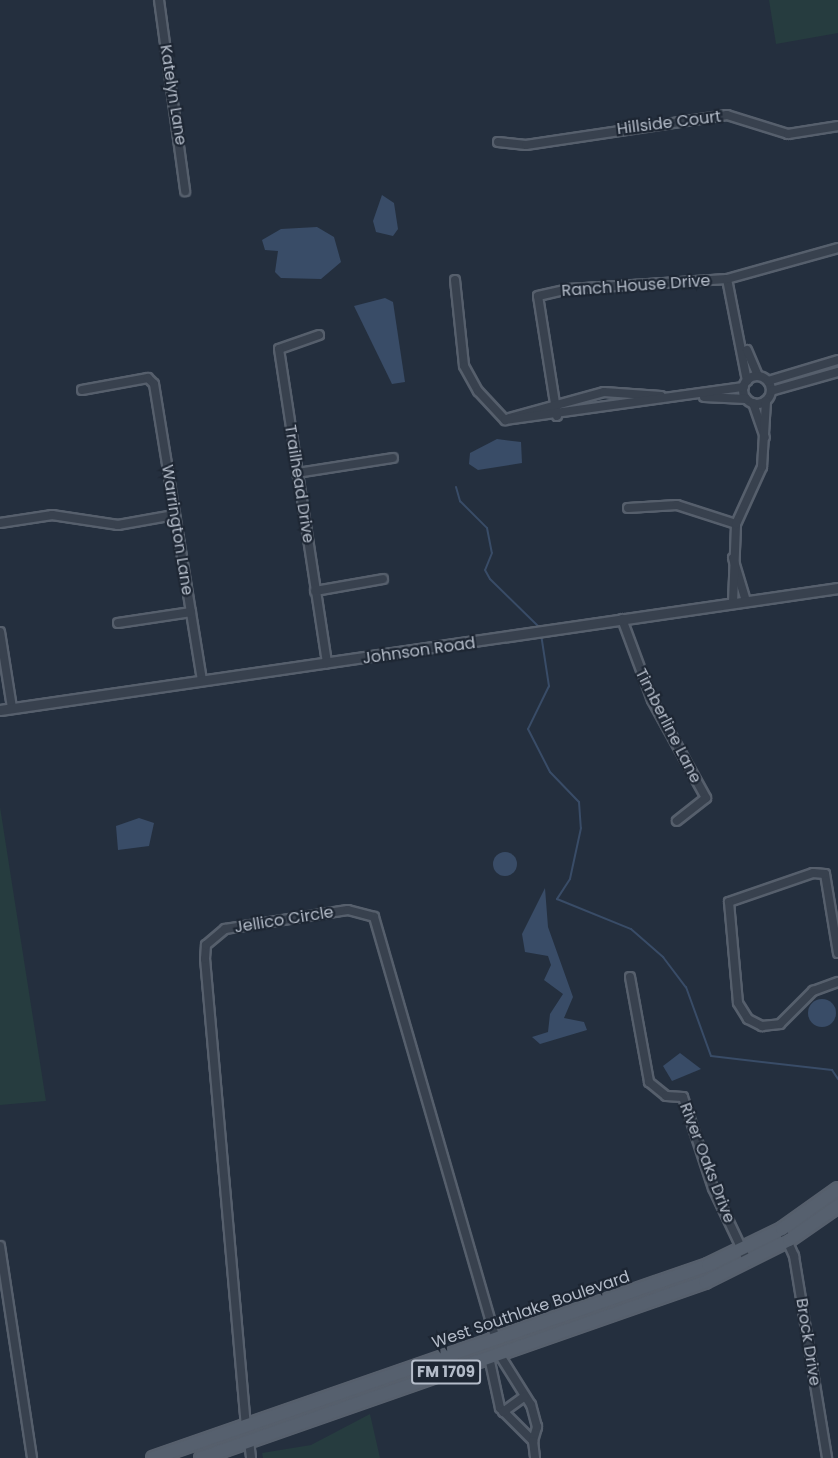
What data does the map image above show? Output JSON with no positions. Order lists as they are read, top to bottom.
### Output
{
  "streets": {
    "main road": ["West Southlake Boulevard", "FM 1709"],
    "street": [
      "Katelyn Lane",
      "Hillside Court",
      "Ranch House Drive",
      "Trailhead Drive",
      "Warrington Lane",
      "Johnson Road",
      "Timberline Lane",
      "Jellico Circle",
      "River Oaks Drive",
      "Brock Drive"
    ]
  },
  "crossings": [
    ["Trailhead Drive", "Johnson Road"],
    ["Warrington Lane", "Johnson Road"],
    ["Johnson Road", "Timberline Lane"],
    ["Jellico Circle", "West Southlake Boulevard"],
    ["River Oaks Drive", "West Southlake Boulevard"],
    ["West Southlake Boulevard", "Brock Drive"]
  ]
}
